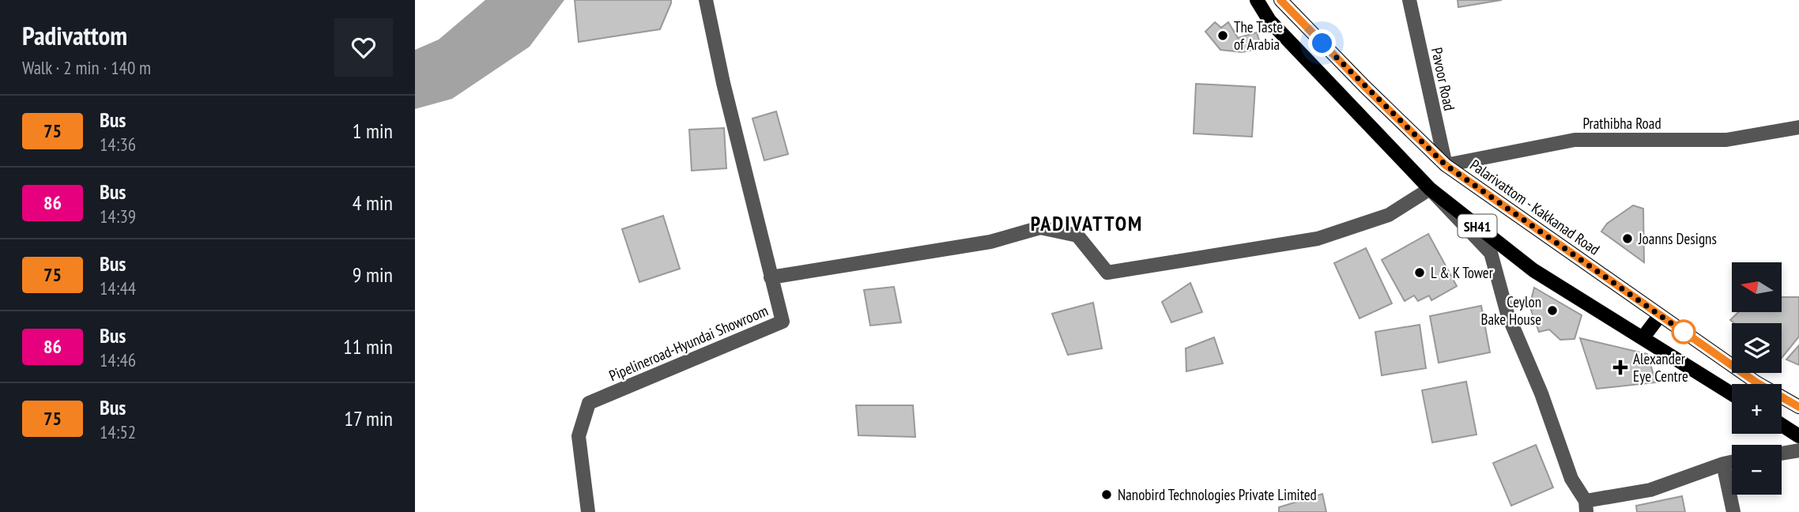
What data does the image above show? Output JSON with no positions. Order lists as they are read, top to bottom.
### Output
{
  "streets": {
    "main road": ["Palarivattom - Kakkanad Road", "SH41"],
    "street": ["Pavoor Road", "Prathibha Road", "Pipelineroad-Hyundai Showroom"]
  },
  "crossings": [
    ["Pavoor Road", "Prathibha Road"],
    ["Pavoor Road", "Palarivattom - Kakkanad Road"],
    ["Prathibha Road", "Palarivattom - Kakkanad Road"]
  ],
  "districts": ["PADIVATTOM"],
  "places": {
    "other": [
      "The Taste of Arabia",
      "Joanns Designs",
      "L & K Tower",
      "Ceylon Bake House",
      "Nanobird Technologies Private Limited"
    ],
    "health": ["Alexander Eye Centre"]
  },
  "lines": ["bus line 75"],
  "north": "left",
  "page": {
    "heading": ["Padivattom", "Walk · 2 min · 140 m"],
    "list": [
      {
        "mark": "75",
        "name": "Bus",
        "note": "14:36",
        "value": "1 min"
      },
      {
        "mark": "86",
        "name": "Bus",
        "note": "14:39",
        "value": "4 min"
      },
      {
        "mark": "75",
        "name": "Bus",
        "note": "14:44",
        "value": "9 min"
      },
      {
        "mark": "86",
        "name": "Bus",
        "note": "14:46",
        "value": "11 min"
      },
      {
        "mark": "75",
        "name": "Bus",
        "note": "14:52",
        "value": "17 min"
      }
    ],
    "map_buttons": ["+", "−"]
  }
}
